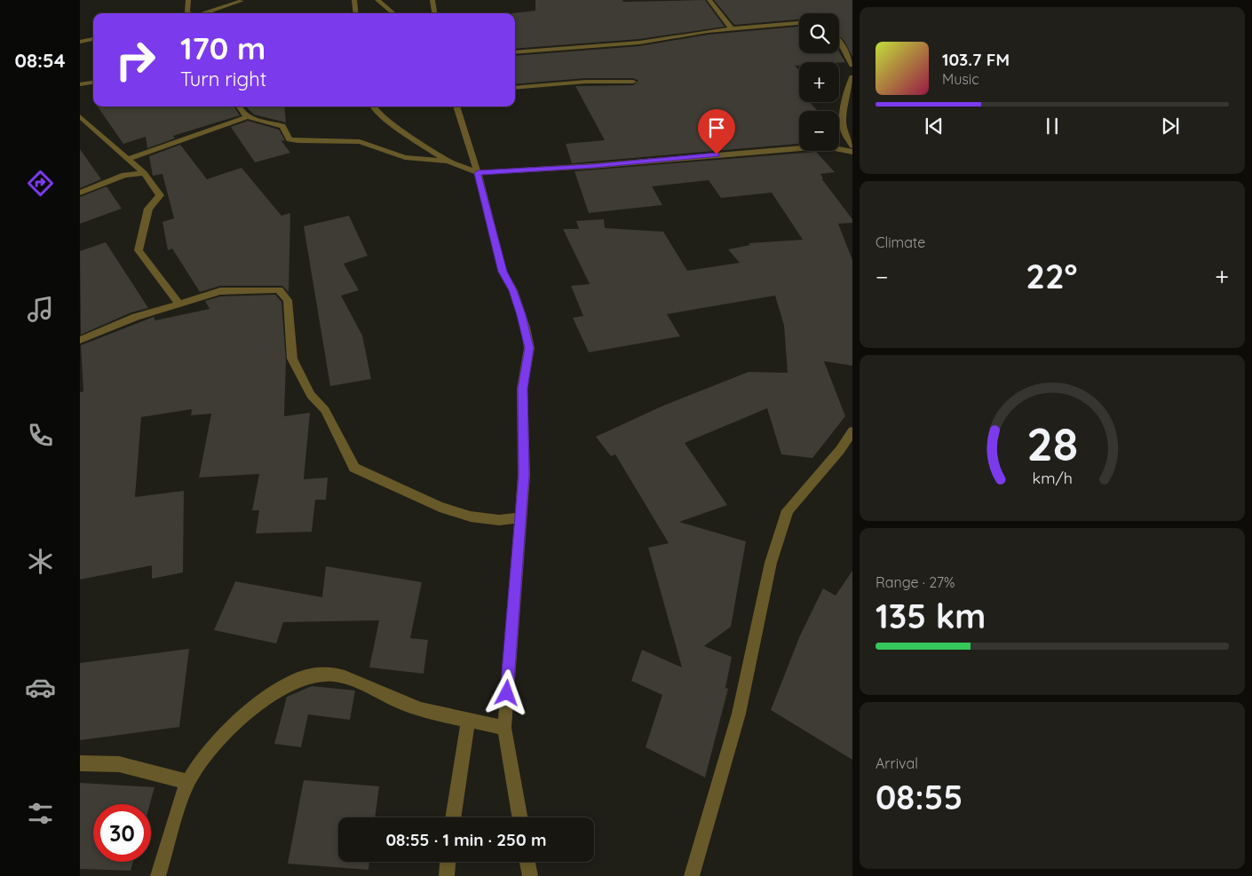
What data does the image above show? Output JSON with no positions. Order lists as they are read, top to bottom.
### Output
{
  "page": {
    "tabs": "08:54",
    "map_buttons": ["+", "−"],
    "turn": ["170 m", "Turn right"],
    "song": ["103.7 FM", "Music"],
    "tile": [
      "Climate",
      ["Range · 27%", "135 km"],
      ["Arrival", "08:55"]
    ],
    "heat": ["−", "22°", "+"],
    "limit": "30",
    "trip": "08:55 · 1 min · 250 m",
    "gauge": ["28", "km/h"]
  }
}
